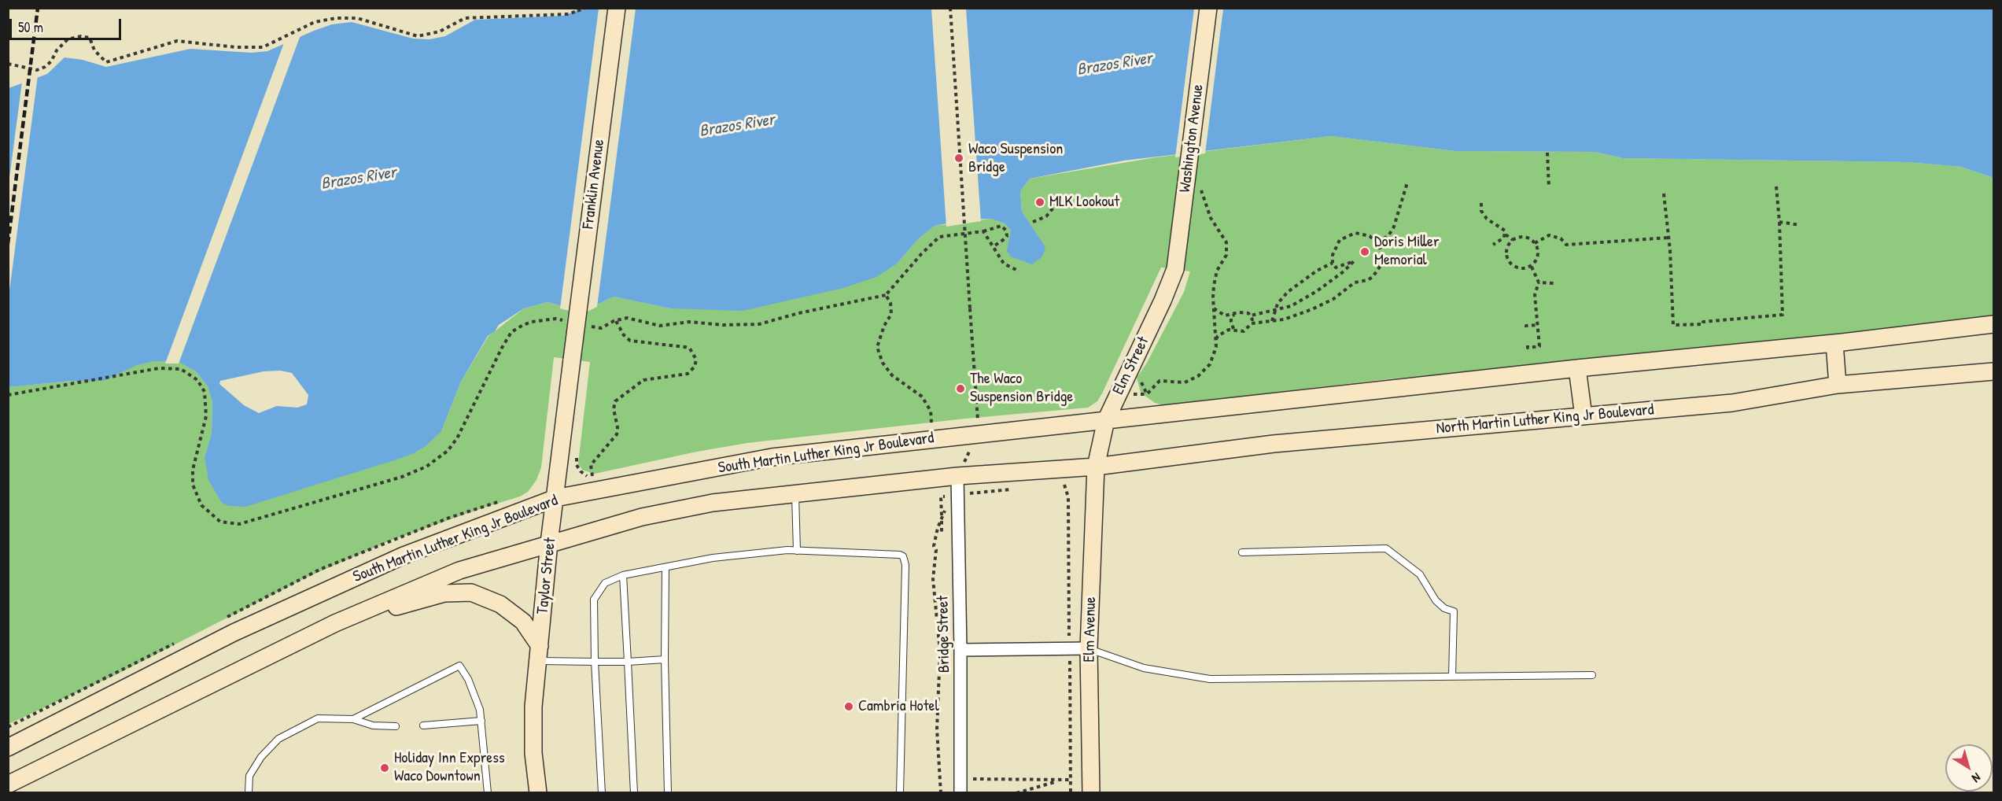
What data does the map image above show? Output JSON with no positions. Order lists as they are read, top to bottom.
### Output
{
  "streets": {
    "main road": [
      "Washington Avenue",
      "Franklin Avenue",
      "Elm Street",
      "North Martin Luther King Jr Boulevard",
      "South Martin Luther King Jr Boulevard",
      "Taylor Street",
      "Elm Avenue"
    ],
    "street": ["Bridge Street"]
  },
  "crossings": [
    ["Washington Avenue", "Elm Street"],
    ["Franklin Avenue", "Taylor Street"],
    ["Elm Street", "North Martin Luther King Jr Boulevard"],
    ["Elm Street", "South Martin Luther King Jr Boulevard"],
    ["Elm Street", "Elm Avenue"],
    ["North Martin Luther King Jr Boulevard", "South Martin Luther King Jr Boulevard"],
    ["North Martin Luther King Jr Boulevard", "Elm Avenue"],
    ["South Martin Luther King Jr Boulevard", "Taylor Street"],
    ["South Martin Luther King Jr Boulevard", "Elm Avenue"],
    ["South Martin Luther King Jr Boulevard", "Bridge Street"]
  ],
  "water": ["Brazos River"],
  "places": [
    "Waco Suspension Bridge",
    "MLK Lookout",
    "Doris Miller Memorial",
    "The Waco Suspension Bridge",
    "Cambria Hotel",
    "Holiday Inn Express Waco Downtown"
  ],
  "scale_bar": "50 m",
  "north": "bottom right"
}
